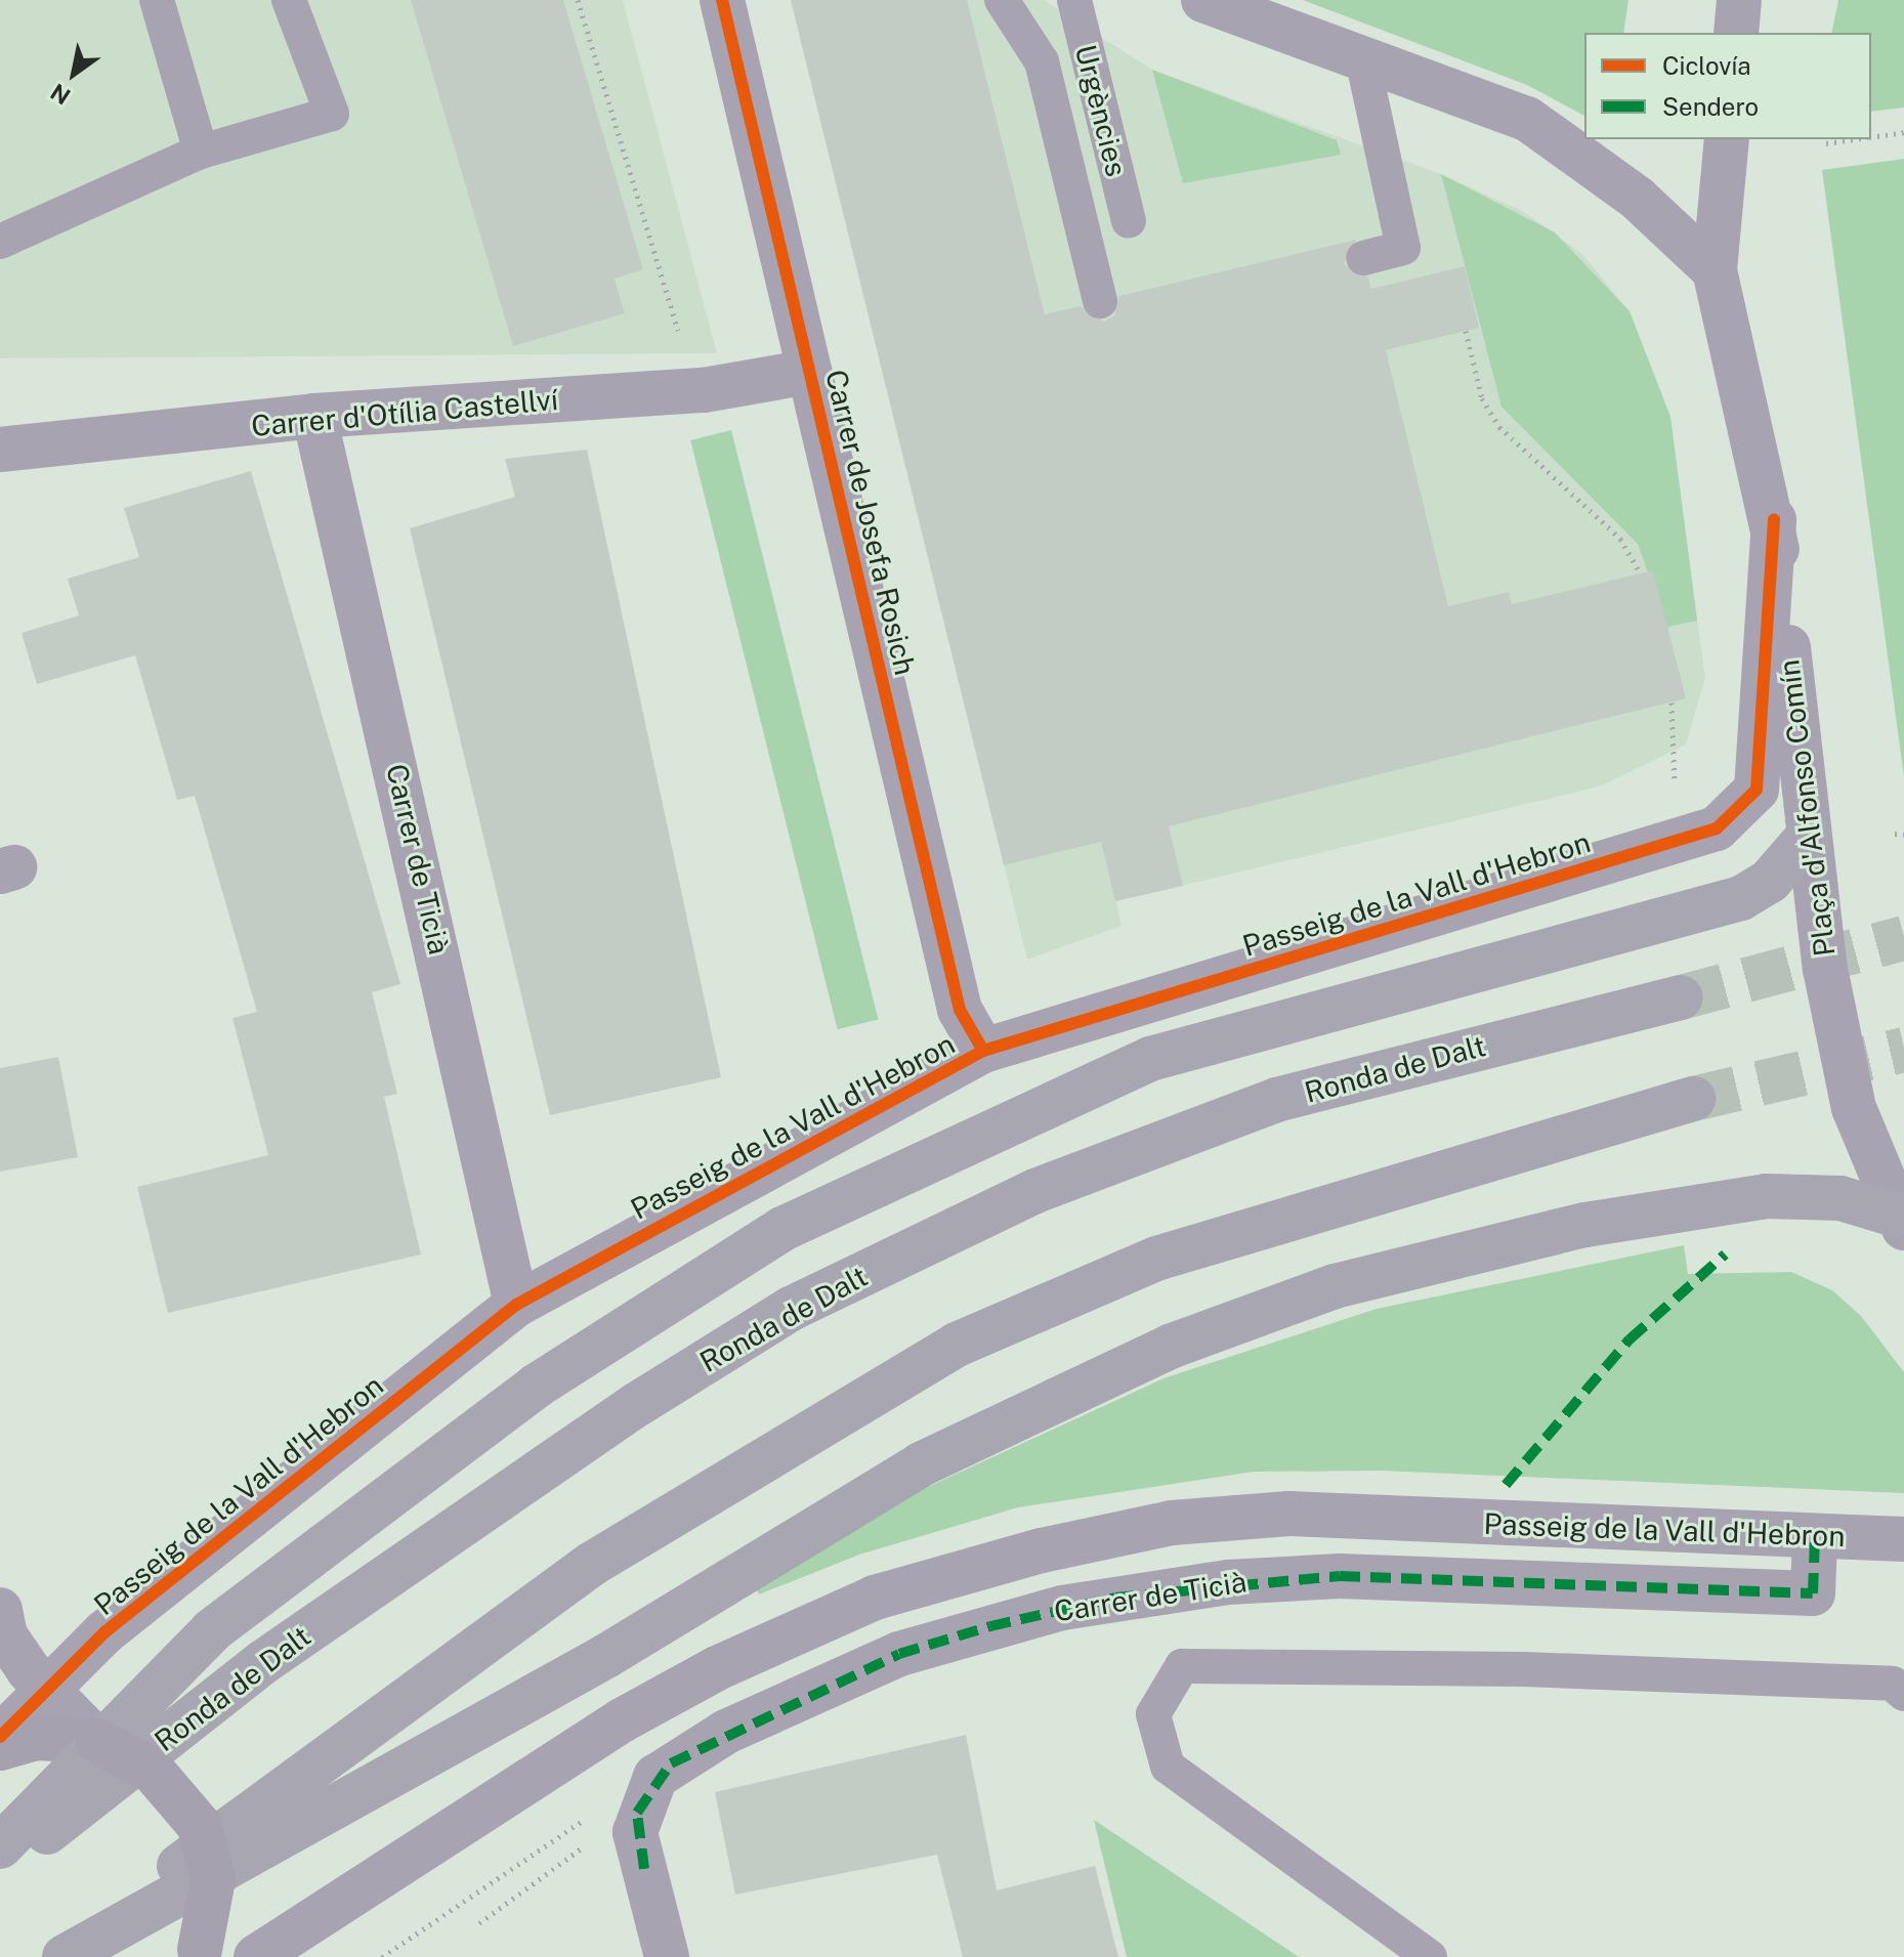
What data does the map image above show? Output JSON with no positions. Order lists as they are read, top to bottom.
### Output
{
  "streets": {
    "highway": ["Ronda de Dalt"],
    "street": [
      "Carrer d'Otília Castellví",
      "Carrer de Josefa Rosich",
      "Plaça d'Alfonso Comín",
      "Carrer de Ticià",
      "Passeig de la Vall d'Hebron"
    ],
    "lane": ["Urgències"]
  },
  "crossings": [
    ["Carrer d'Otília Castellví", "Carrer de Josefa Rosich"],
    ["Carrer d'Otília Castellví", "Carrer de Ticià"],
    ["Carrer de Josefa Rosich", "Passeig de la Vall d'Hebron"],
    ["Plaça d'Alfonso Comín", "Passeig de la Vall d'Hebron"],
    ["Carrer de Ticià", "Passeig de la Vall d'Hebron"]
  ],
  "legend": ["Ciclovía", "Sendero"],
  "north": "bottom left"
}
